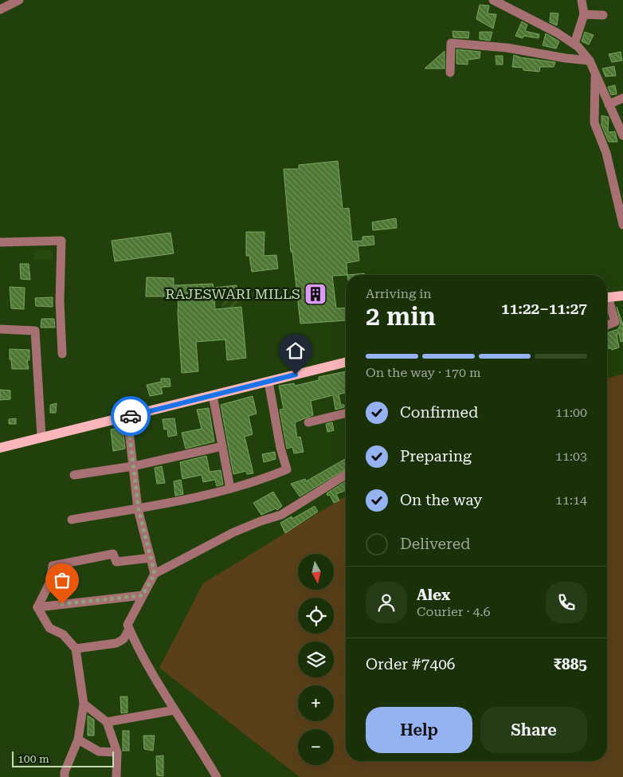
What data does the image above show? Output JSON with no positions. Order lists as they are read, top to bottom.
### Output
{
  "places": {
    "building": ["RAJESWARI MILLS"]
  },
  "scale_bar": "100 m",
  "north": "bottom",
  "page": {
    "heading": ["2 min", "Arriving in", "11:22–11:27"],
    "panel": [
      "Alex",
      "Courier · 4.6",
      "Order #7406",
      "₹885"
    ],
    "bar": "On the way · 170 m",
    "list": [
      ["Confirmed", "11:00"],
      ["Preparing", "11:03"],
      ["On the way", "11:14"],
      "Delivered"
    ],
    "map_buttons": ["+", "−"],
    "buttons": ["Help", "Share"],
    "scale": "100 m"
  }
}
